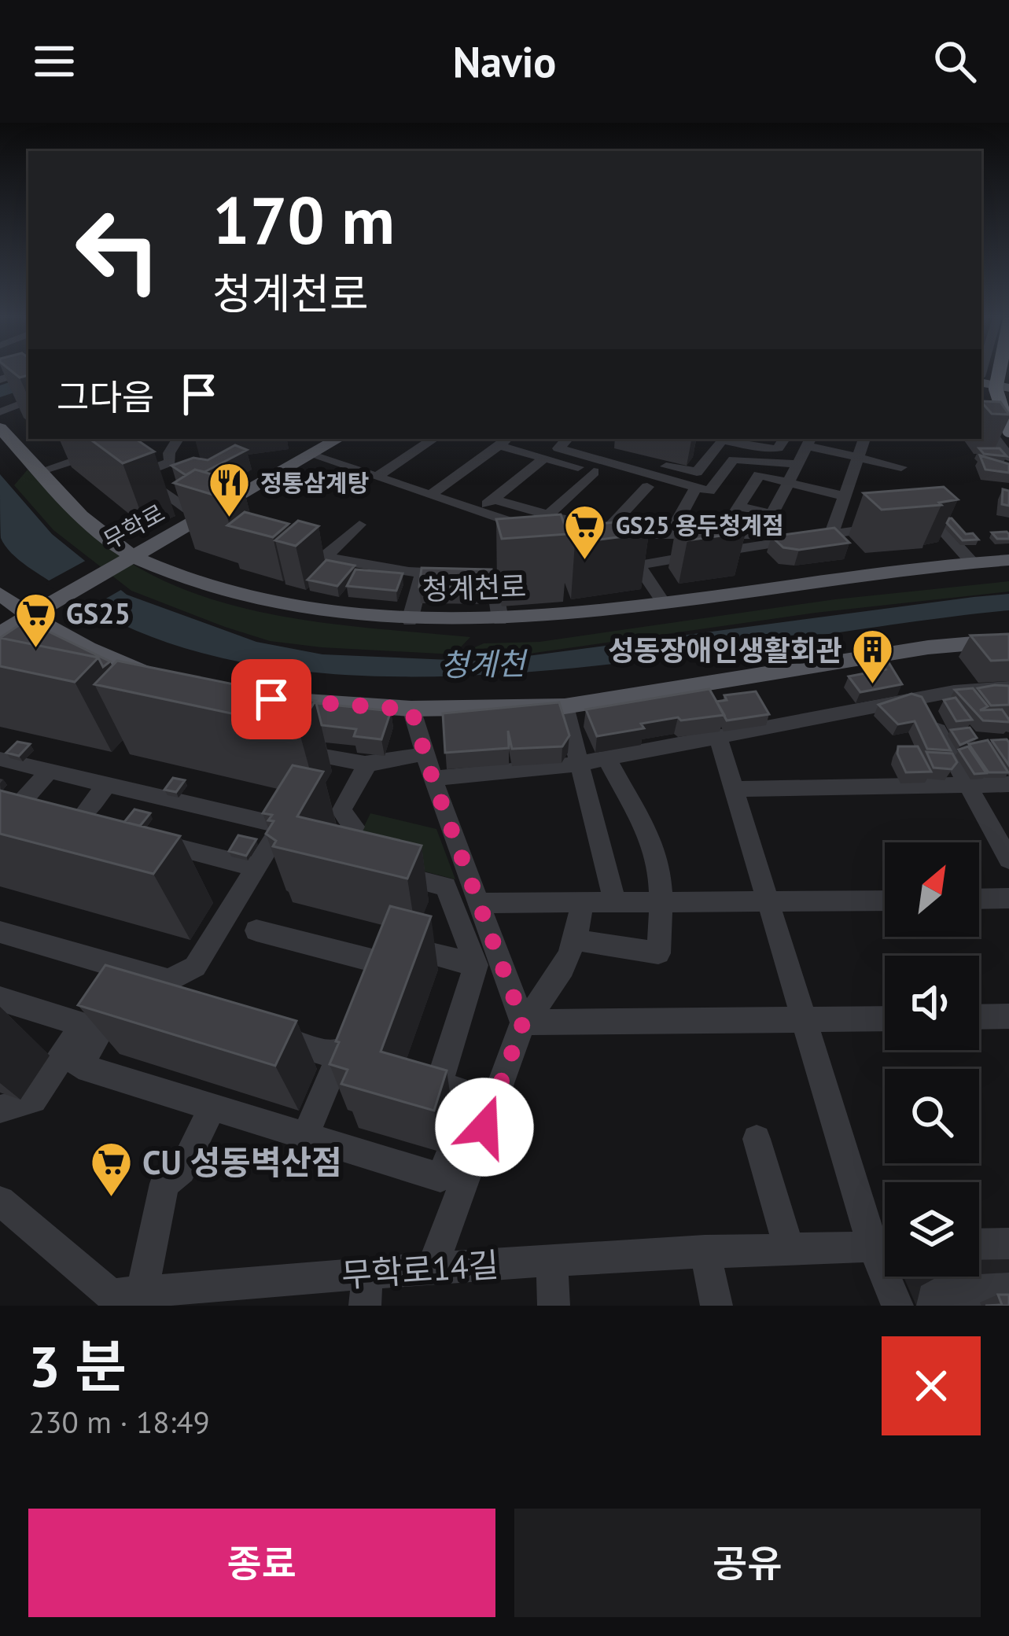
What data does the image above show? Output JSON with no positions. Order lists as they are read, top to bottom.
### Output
{
  "streets": {
    "main road": ["무학로", "청계천로"],
    "street": ["무학로14길"]
  },
  "crossings": [
    ["무학로", "청계천로"]
  ],
  "water": ["청계천"],
  "places": {
    "restaurant": ["정통삼계탕"],
    "supermarket": ["GS25 용두청계점", "GS25", "CU 성동벽산점"],
    "building": ["성동장애인생활회관"]
  },
  "north": "top right",
  "page": {
    "header": "Navio",
    "turn": ["170 m", "청계천로"],
    "then": "그다음",
    "heading": ["3 분", "230 m · 18:49"],
    "buttons": ["종료", "공유"]
  }
}
